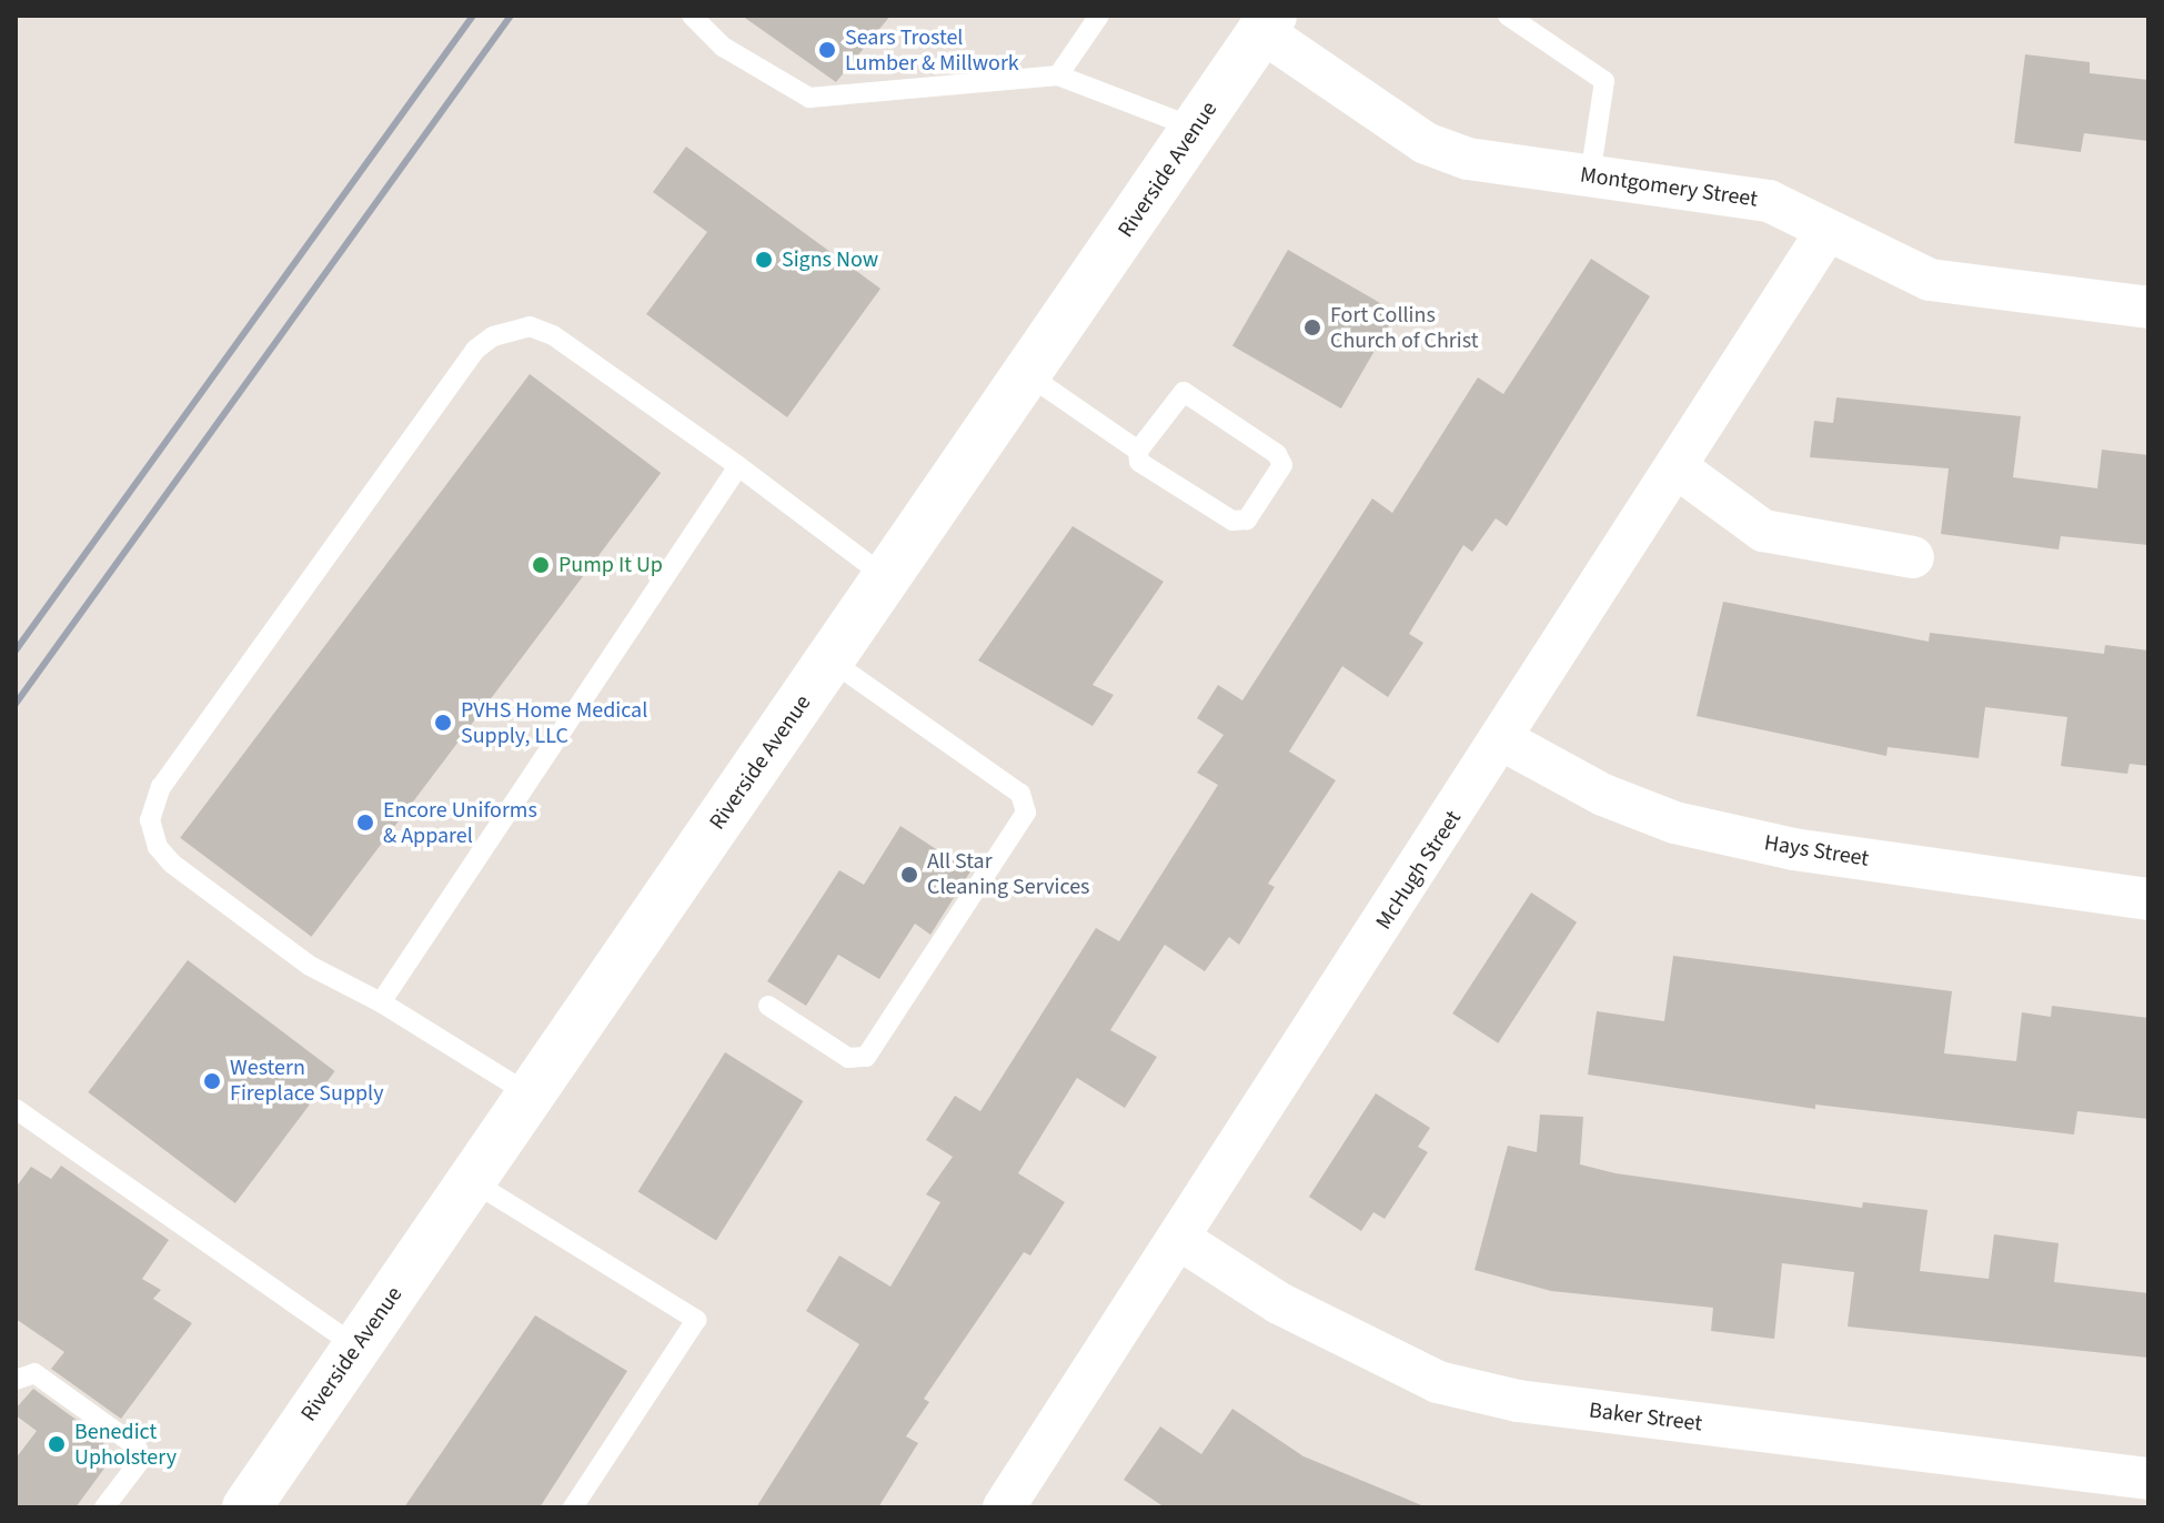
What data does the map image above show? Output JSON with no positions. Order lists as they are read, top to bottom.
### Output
{
  "streets": {
    "main road": ["Riverside Avenue"],
    "street": [
      "Montgomery Street",
      "Hays Street",
      "McHugh Street",
      "Baker Street"
    ]
  },
  "crossings": [
    ["Riverside Avenue", "Montgomery Street"],
    ["Montgomery Street", "McHugh Street"],
    ["Hays Street", "McHugh Street"],
    ["McHugh Street", "Baker Street"]
  ],
  "places": [
    "Sears Trostel Lumber & Millwork",
    "Signs Now",
    "Fort Collins Church of Christ",
    "Pump It Up",
    "PVHS Home Medical Supply, LLC",
    "Encore Uniforms & Apparel",
    "All Star Cleaning Services",
    "Western Fireplace Supply",
    "Benedict Upholstery"
  ]
}
